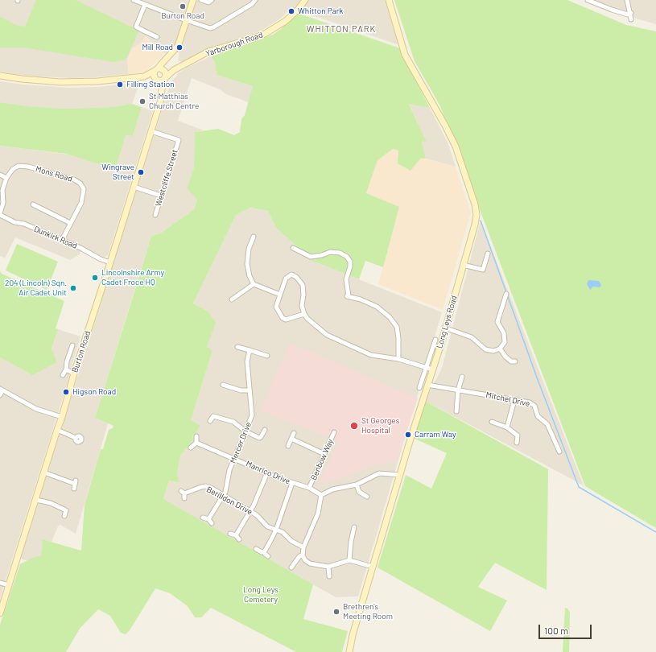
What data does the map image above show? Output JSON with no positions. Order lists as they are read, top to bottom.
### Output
{
  "streets": {
    "main road": ["Yarborough Road", "Long Leys Road", "Burton Road"],
    "street": [
      "Mons Road",
      "Westcliffe Street",
      "Dunkirk Road",
      "Mitchel Drive",
      "Mercer Drive",
      "Benbow Way",
      "Manrico Drive",
      "Berilldon Drive"
    ]
  },
  "crossings": [
    ["Mons Road", "Dunkirk Road"],
    ["Westcliffe Street", "Burton Road"],
    ["Dunkirk Road", "Burton Road"],
    ["Long Leys Road", "Mitchel Drive"],
    ["Mercer Drive", "Manrico Drive"],
    ["Mercer Drive", "Berilldon Drive"],
    ["Benbow Way", "Manrico Drive"]
  ],
  "districts": ["WHITTON PARK"],
  "parks": ["Long Leys Cemetery"],
  "places": [
    "Burton Road",
    "Whitton Park",
    "Mill Road",
    "Filling Station",
    "St Matthias Church Centre",
    "Wingrave Street",
    "Lincolnshire Army Cadet Froce HQ",
    "204 (Lincoln) Sqn. Air Cadet Unit",
    "Higson Road",
    "St Georges Hospital",
    "Carram Way",
    "Brethren's Meeting Room"
  ],
  "scale_bar": "100 m"
}
